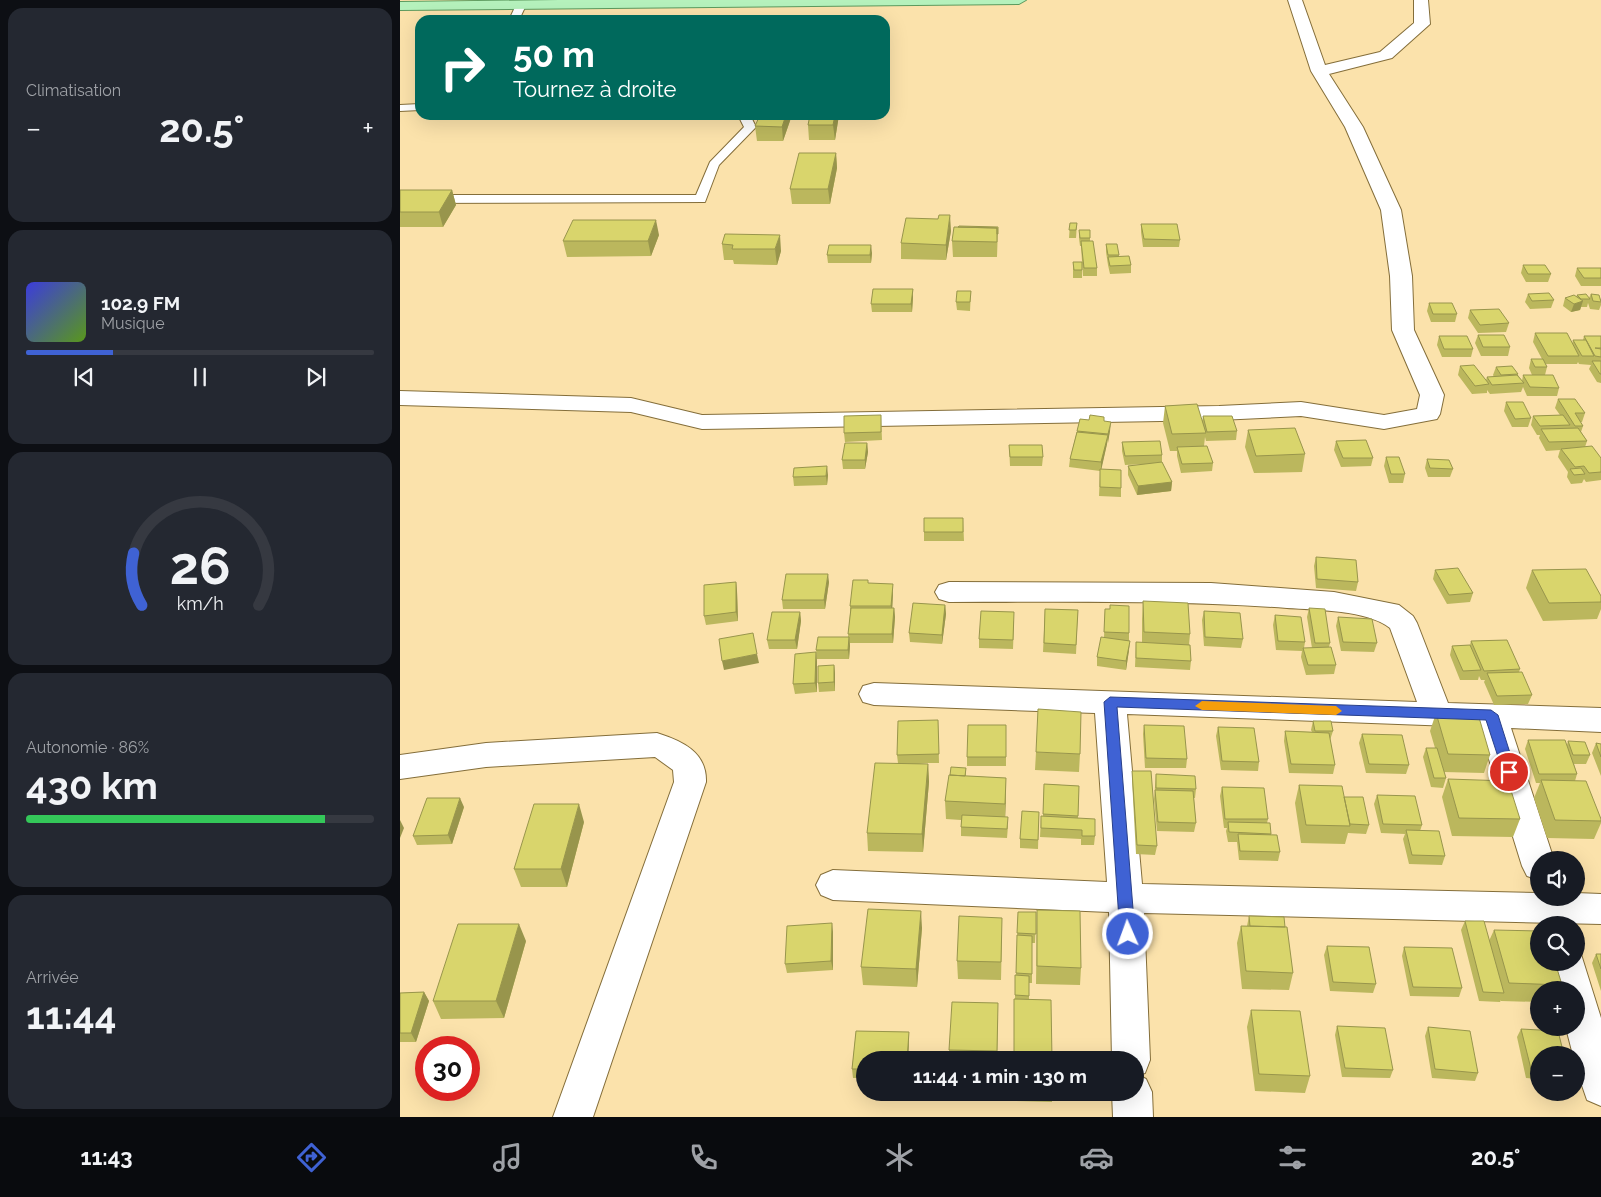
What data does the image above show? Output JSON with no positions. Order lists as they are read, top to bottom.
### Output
{
  "page": {
    "tile": [
      "Climatisation",
      ["Autonomie · 86%", "430 km"],
      ["Arrivée", "11:44"]
    ],
    "turn": ["50 m", "Tournez à droite"],
    "heat": ["−", "20.5°", "+"],
    "song": ["102.9 FM", "Musique"],
    "map_buttons": ["+", "−"],
    "limit": "30",
    "trip": "11:44 · 1 min · 130 m",
    "tabs": ["11:43", "20.5°"],
    "gauge": ["26", "km/h"]
  }
}
